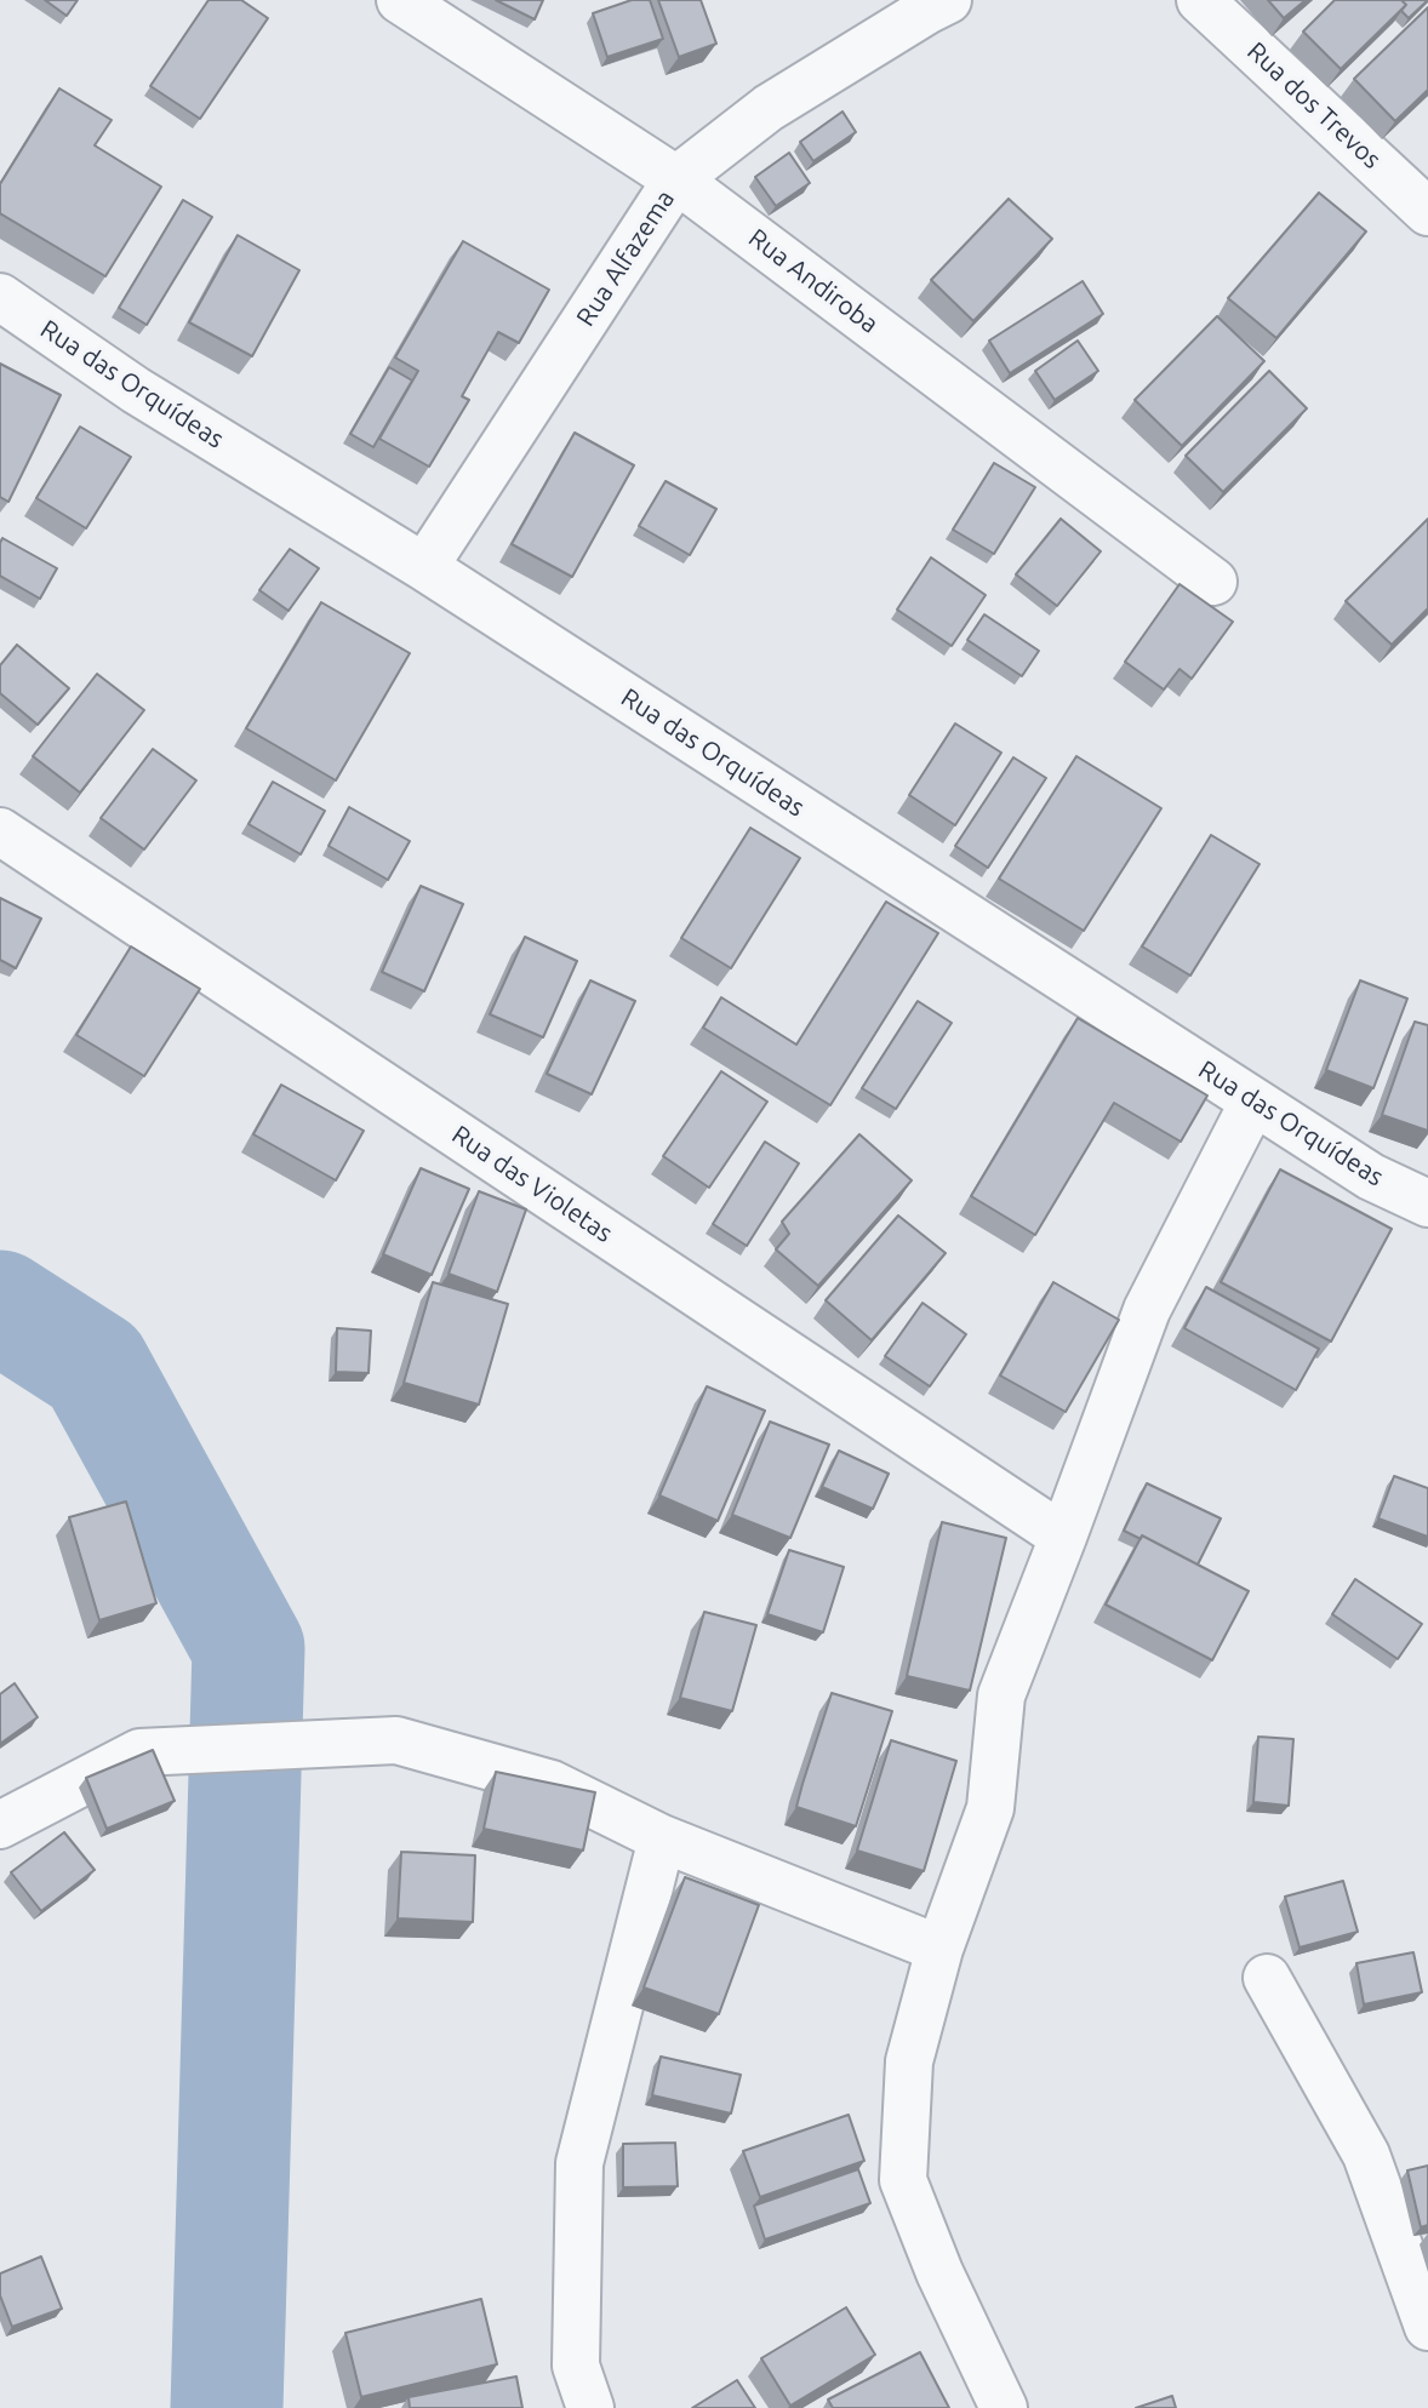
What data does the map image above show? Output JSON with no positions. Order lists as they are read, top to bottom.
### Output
{
  "streets": {
    "street": [
      "Rua dos Trevos",
      "Rua Alfazema",
      "Rua Andiroba",
      "Rua das Orquídeas",
      "Rua das Violetas"
    ]
  },
  "crossings": [
    ["Rua Alfazema", "Rua Andiroba"],
    ["Rua Alfazema", "Rua das Orquídeas"]
  ]
}
